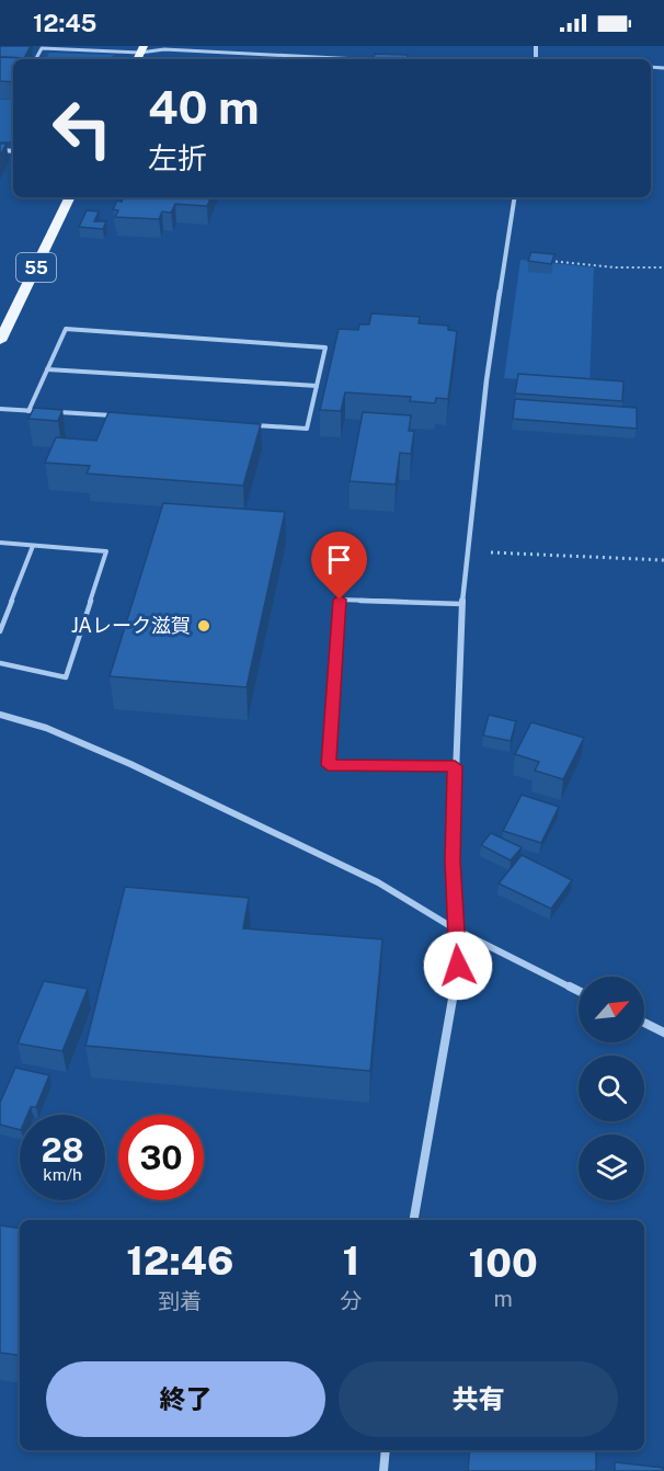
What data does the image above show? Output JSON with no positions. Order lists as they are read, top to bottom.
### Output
{
  "streets": {
    "main road": ["55"]
  },
  "places": ["JAレーク滋賀"],
  "north": "top right",
  "page": {
    "status": "12:45",
    "turn": ["40 m", "左折"],
    "speed": "28 km/h",
    "limit": "30",
    "eta": [
      "12:46",
      "到着",
      "1",
      "分",
      "100",
      "m"
    ],
    "buttons": ["終了", "共有"]
  }
}
